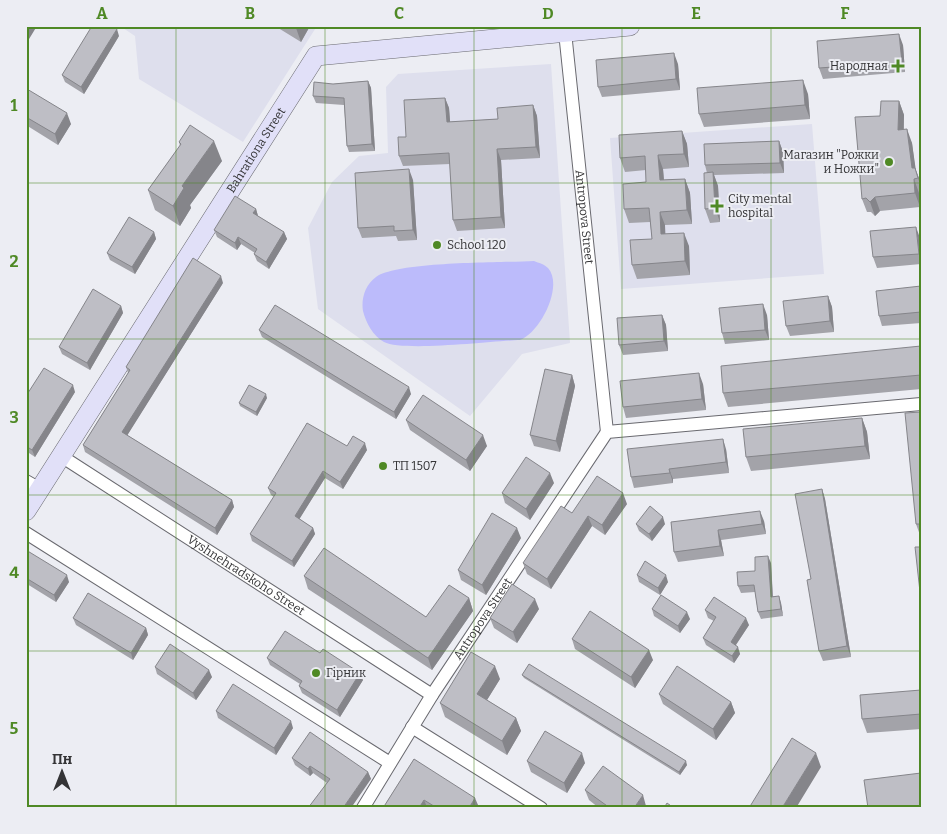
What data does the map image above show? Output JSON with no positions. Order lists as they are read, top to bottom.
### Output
{
  "streets": {
    "street": ["Bahrationa Street", "Antropova Street", "Vyshnehradskoho Street"]
  },
  "crossings": [
    ["Bahrationa Street", "Antropova Street"],
    ["Bahrationa Street", "Vyshnehradskoho Street"],
    ["Antropova Street", "Vyshnehradskoho Street"]
  ],
  "places": {
    "health": ["Народная", "City mental hospital"],
    "other": [
      "Магазин \"Рожки и Ножки\"",
      "School 120",
      "ТП 1507",
      "Гірник"
    ]
  },
  "north": "top",
  "grid": {
    "columns": [
      "A",
      "B",
      "C",
      "D",
      "E",
      "F"
    ],
    "rows": [
      "1",
      "2",
      "3",
      "4",
      "5"
    ]
  }
}
